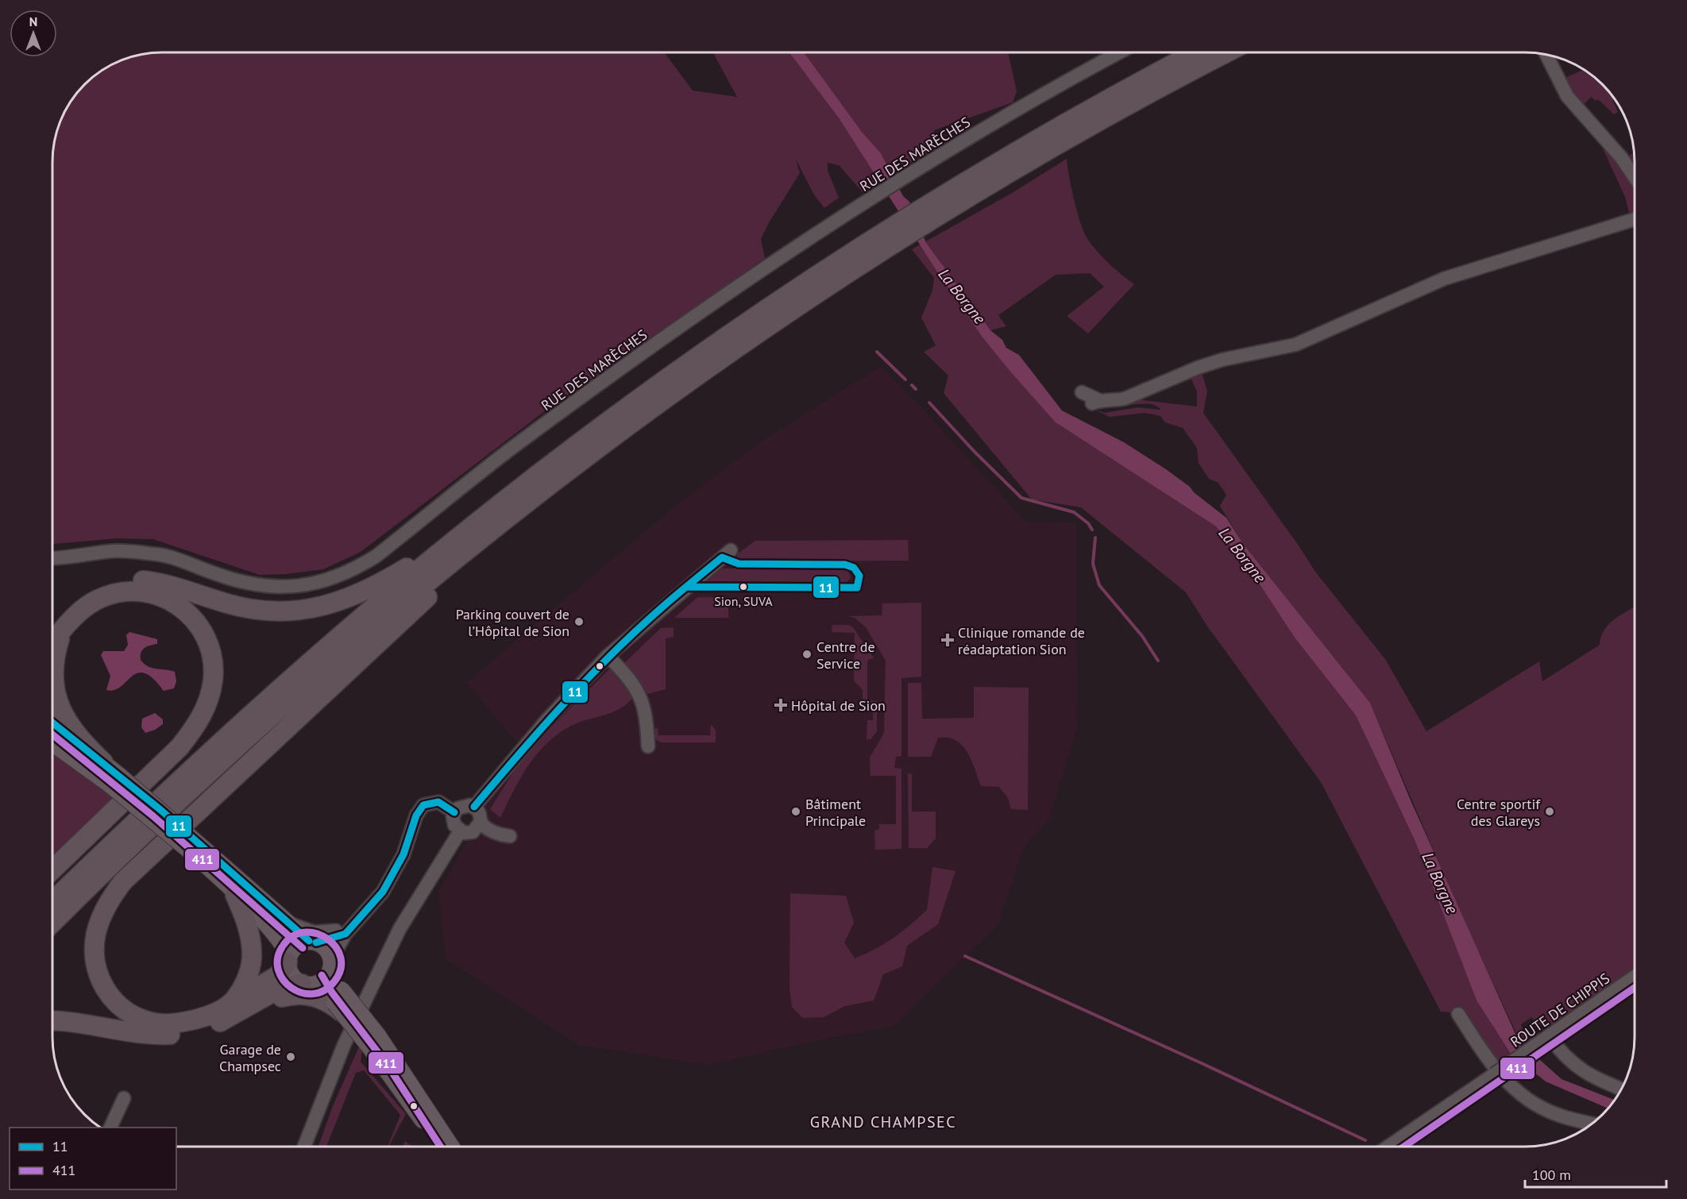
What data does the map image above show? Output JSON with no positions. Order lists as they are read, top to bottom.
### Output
{
  "streets": {
    "street": ["RUE DES MARÈCHES", "ROUTE DE CHIPPIS"]
  },
  "districts": ["GRAND CHAMPSEC"],
  "water": ["La Borgne"],
  "places": {
    "other": [
      "Sion, SUVA",
      "Parking couvert de l’Hôpital de Sion",
      "Centre de Service",
      "Bâtiment Principale",
      "Centre sportif des Glareys",
      "Garage de Champsec"
    ],
    "health": ["Clinique romande de réadaptation Sion", "Hôpital de Sion"]
  },
  "lines": ["transit line 11", "transit line 411"],
  "legend": ["11", "411"],
  "scale_bar": "100 m",
  "north": "top"
}
